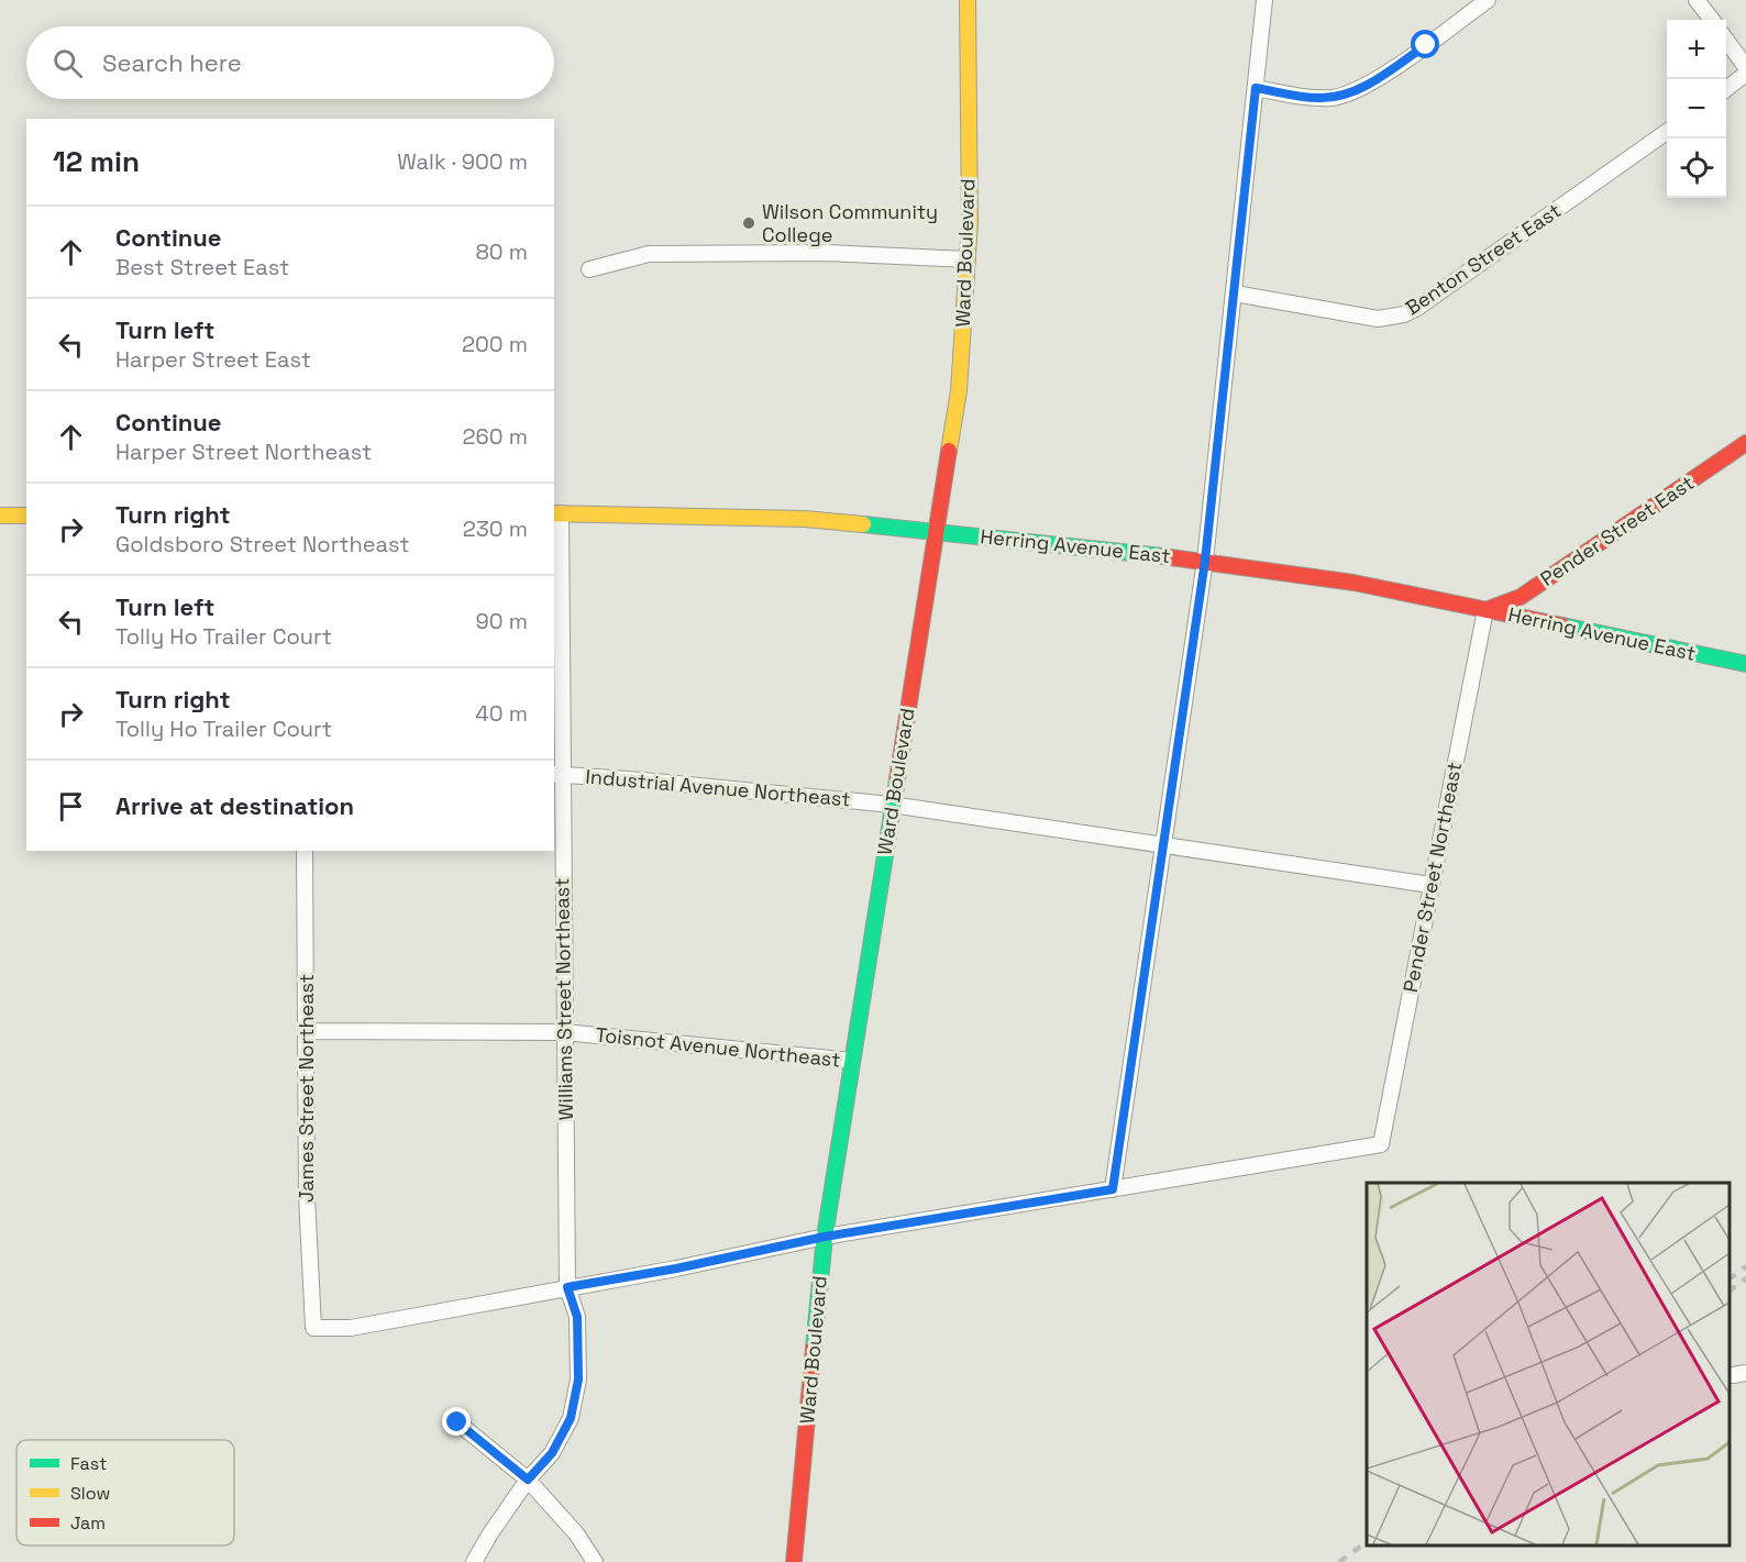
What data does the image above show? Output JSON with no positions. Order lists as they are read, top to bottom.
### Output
{
  "streets": {
    "main road": ["Ward Boulevard", "Pender Street East", "Herring Avenue East"],
    "street": [
      "Benton Street East",
      "Industrial Avenue Northeast",
      "Pender Street Northeast",
      "Williams Street Northeast",
      "Toisnot Avenue Northeast",
      "James Street Northeast"
    ]
  },
  "crossings": [
    ["Ward Boulevard", "Herring Avenue East"],
    ["Ward Boulevard", "Industrial Avenue Northeast"],
    ["Ward Boulevard", "Toisnot Avenue Northeast"],
    ["Pender Street East", "Herring Avenue East"],
    ["Pender Street East", "Pender Street Northeast"],
    ["Herring Avenue East", "Pender Street Northeast"],
    ["Herring Avenue East", "Williams Street Northeast"],
    ["Industrial Avenue Northeast", "Pender Street Northeast"],
    ["Industrial Avenue Northeast", "Williams Street Northeast"],
    ["Williams Street Northeast", "Toisnot Avenue Northeast"],
    ["Williams Street Northeast", "James Street Northeast"],
    ["Toisnot Avenue Northeast", "James Street Northeast"]
  ],
  "places": ["Wilson Community College"],
  "legend": ["Fast", "Slow", "Jam"],
  "page": {
    "map_buttons": ["+", "−"],
    "search": "Search here",
    "heading": ["12 min", "Walk · 900 m"],
    "list": [
      ["Continue", "Best Street East", "80 m"],
      ["Turn left", "Harper Street East", "200 m"],
      ["Continue", "Harper Street Northeast", "260 m"],
      ["Turn right", "Goldsboro Street Northeast", "230 m"],
      ["Turn left", "Tolly Ho Trailer Court", "90 m"],
      ["Turn right", "Tolly Ho Trailer Court", "40 m"],
      "Arrive at destination"
    ]
  }
}
